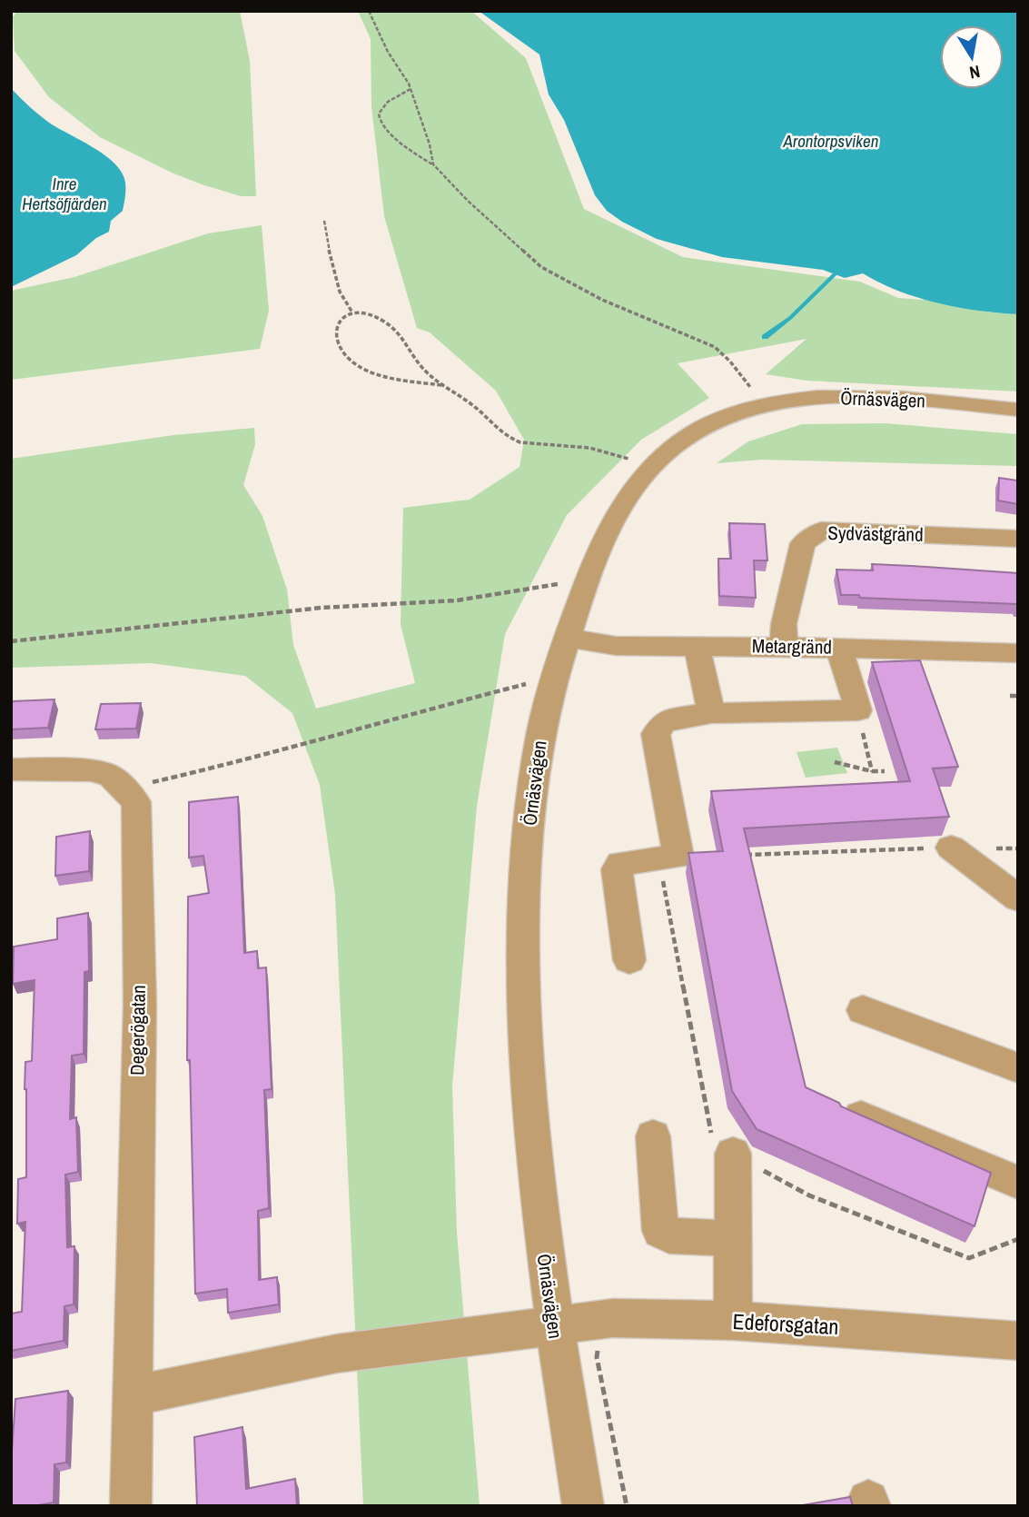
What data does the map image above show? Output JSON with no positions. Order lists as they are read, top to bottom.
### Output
{
  "streets": {
    "street": [
      "Örnäsvägen",
      "Sydvästgränd",
      "Metargränd",
      "Degerögatan",
      "Edeforsgatan"
    ]
  },
  "crossings": [
    ["Örnäsvägen", "Metargränd"],
    ["Örnäsvägen", "Edeforsgatan"],
    ["Sydvästgränd", "Metargränd"]
  ],
  "water": ["Arontorpsviken", "Inre Hertsöfjärden"],
  "north": "bottom"
}
